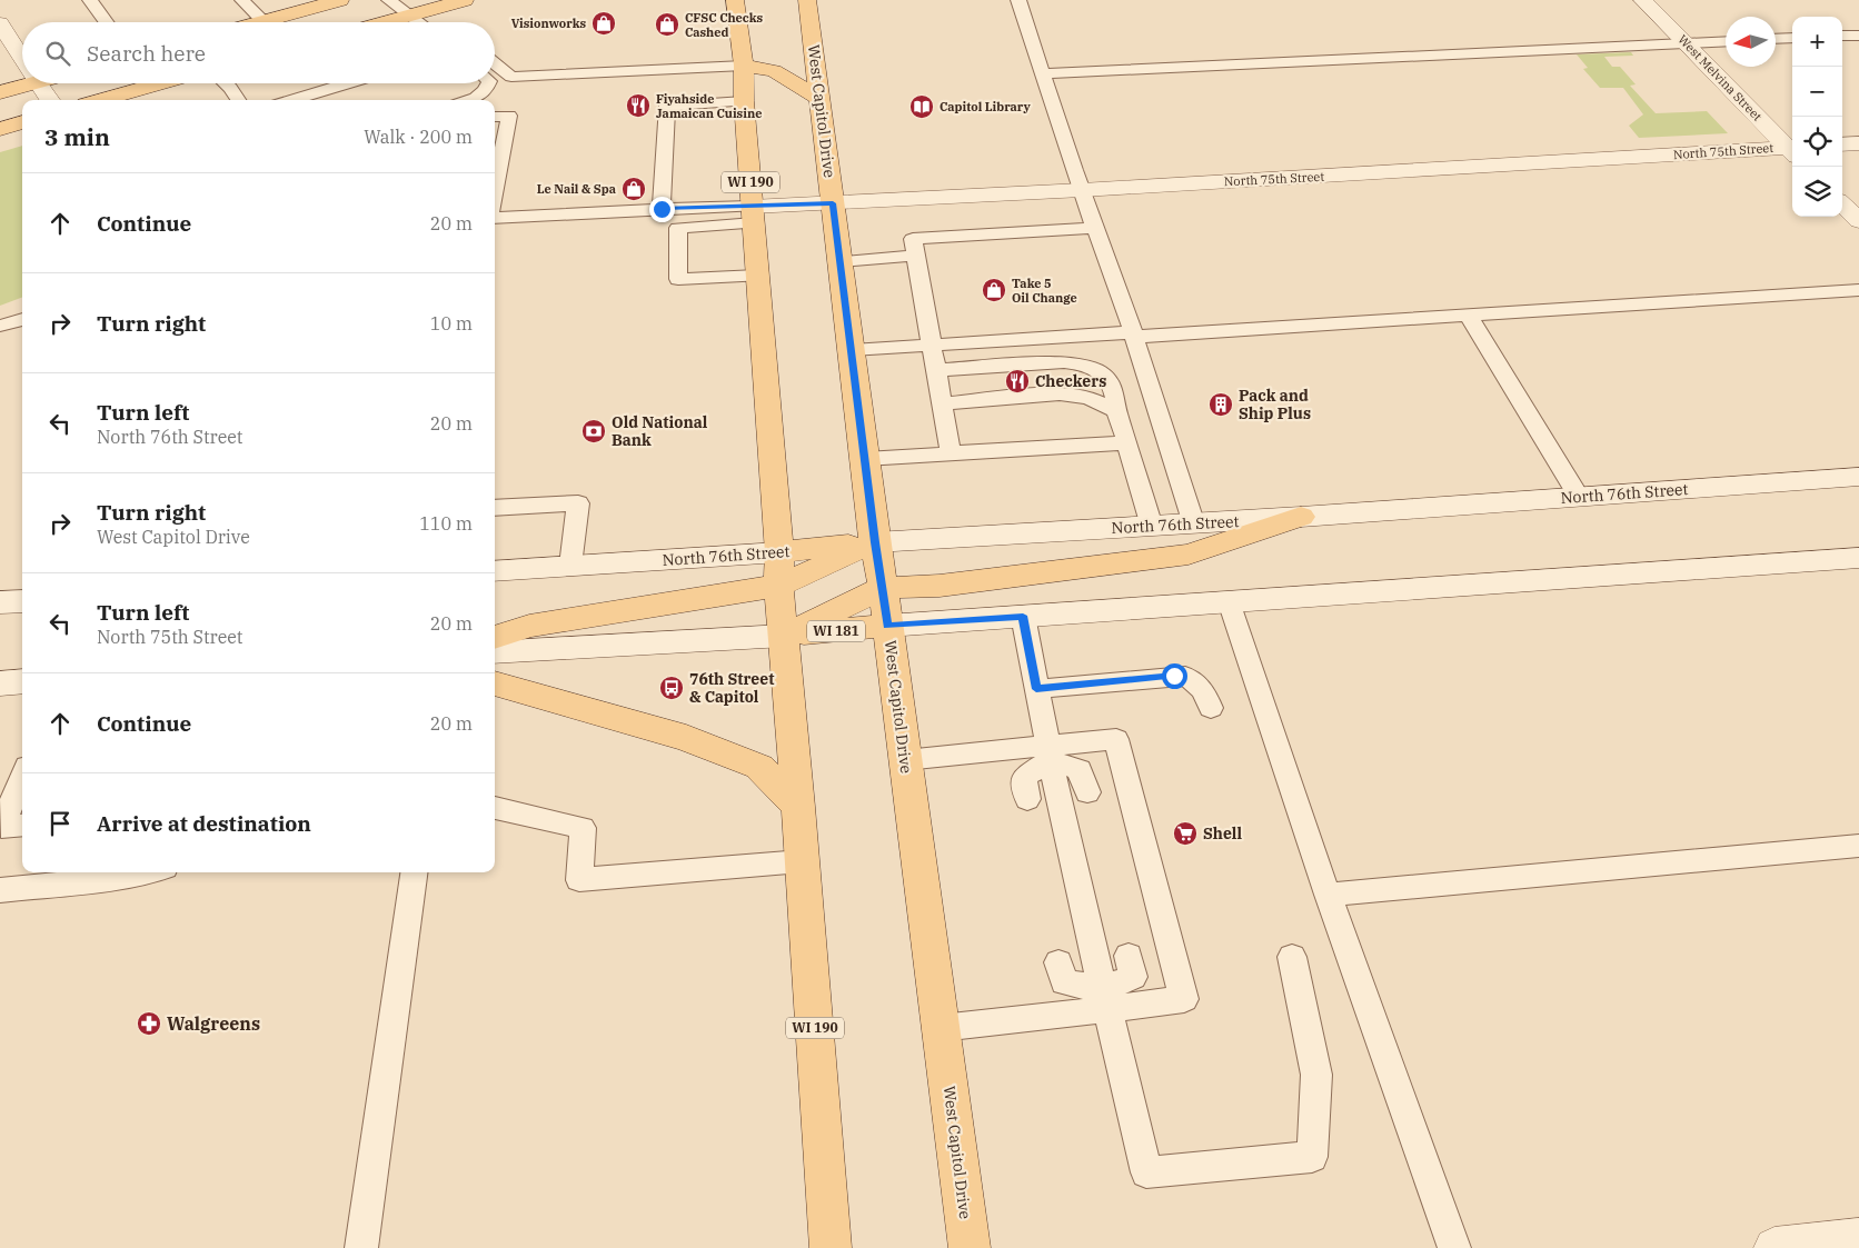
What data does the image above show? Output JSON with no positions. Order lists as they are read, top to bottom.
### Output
{
  "streets": {
    "main road": [
      "West Melvina Street",
      "West Capitol Drive",
      "North 75th Street",
      "WI 190",
      "North 76th Street",
      "WI 181"
    ]
  },
  "crossings": [
    ["West Capitol Drive", "North 75th Street"],
    ["West Capitol Drive", "North 76th Street"],
    ["West Capitol Drive", "WI 181"],
    ["North 75th Street", "WI 190"],
    ["WI 190", "North 76th Street"],
    ["WI 190", "WI 181"]
  ],
  "places": {
    "shop": [
      "Visionworks",
      "CFSC Checks Cashed",
      "Le Nail & Spa",
      "Take 5 Oil Change"
    ],
    "restaurant": ["Fiyahside Jamaican Cuisine", "Checkers"],
    "library": ["Capitol Library"],
    "building": ["Pack and Ship Plus"],
    "bank": ["Old National Bank"],
    "bus stop": ["76th Street & Capitol"],
    "supermarket": ["Shell"],
    "pharmacy": ["Walgreens"]
  },
  "north": "left",
  "page": {
    "map_buttons": ["+", "−"],
    "search": "Search here",
    "heading": ["3 min", "Walk · 200 m"],
    "list": [
      ["Continue", "20 m"],
      ["Turn right", "10 m"],
      ["Turn left", "North 76th Street", "20 m"],
      ["Turn right", "West Capitol Drive", "110 m"],
      ["Turn left", "North 75th Street", "20 m"],
      ["Continue", "20 m"],
      "Arrive at destination"
    ]
  }
}
